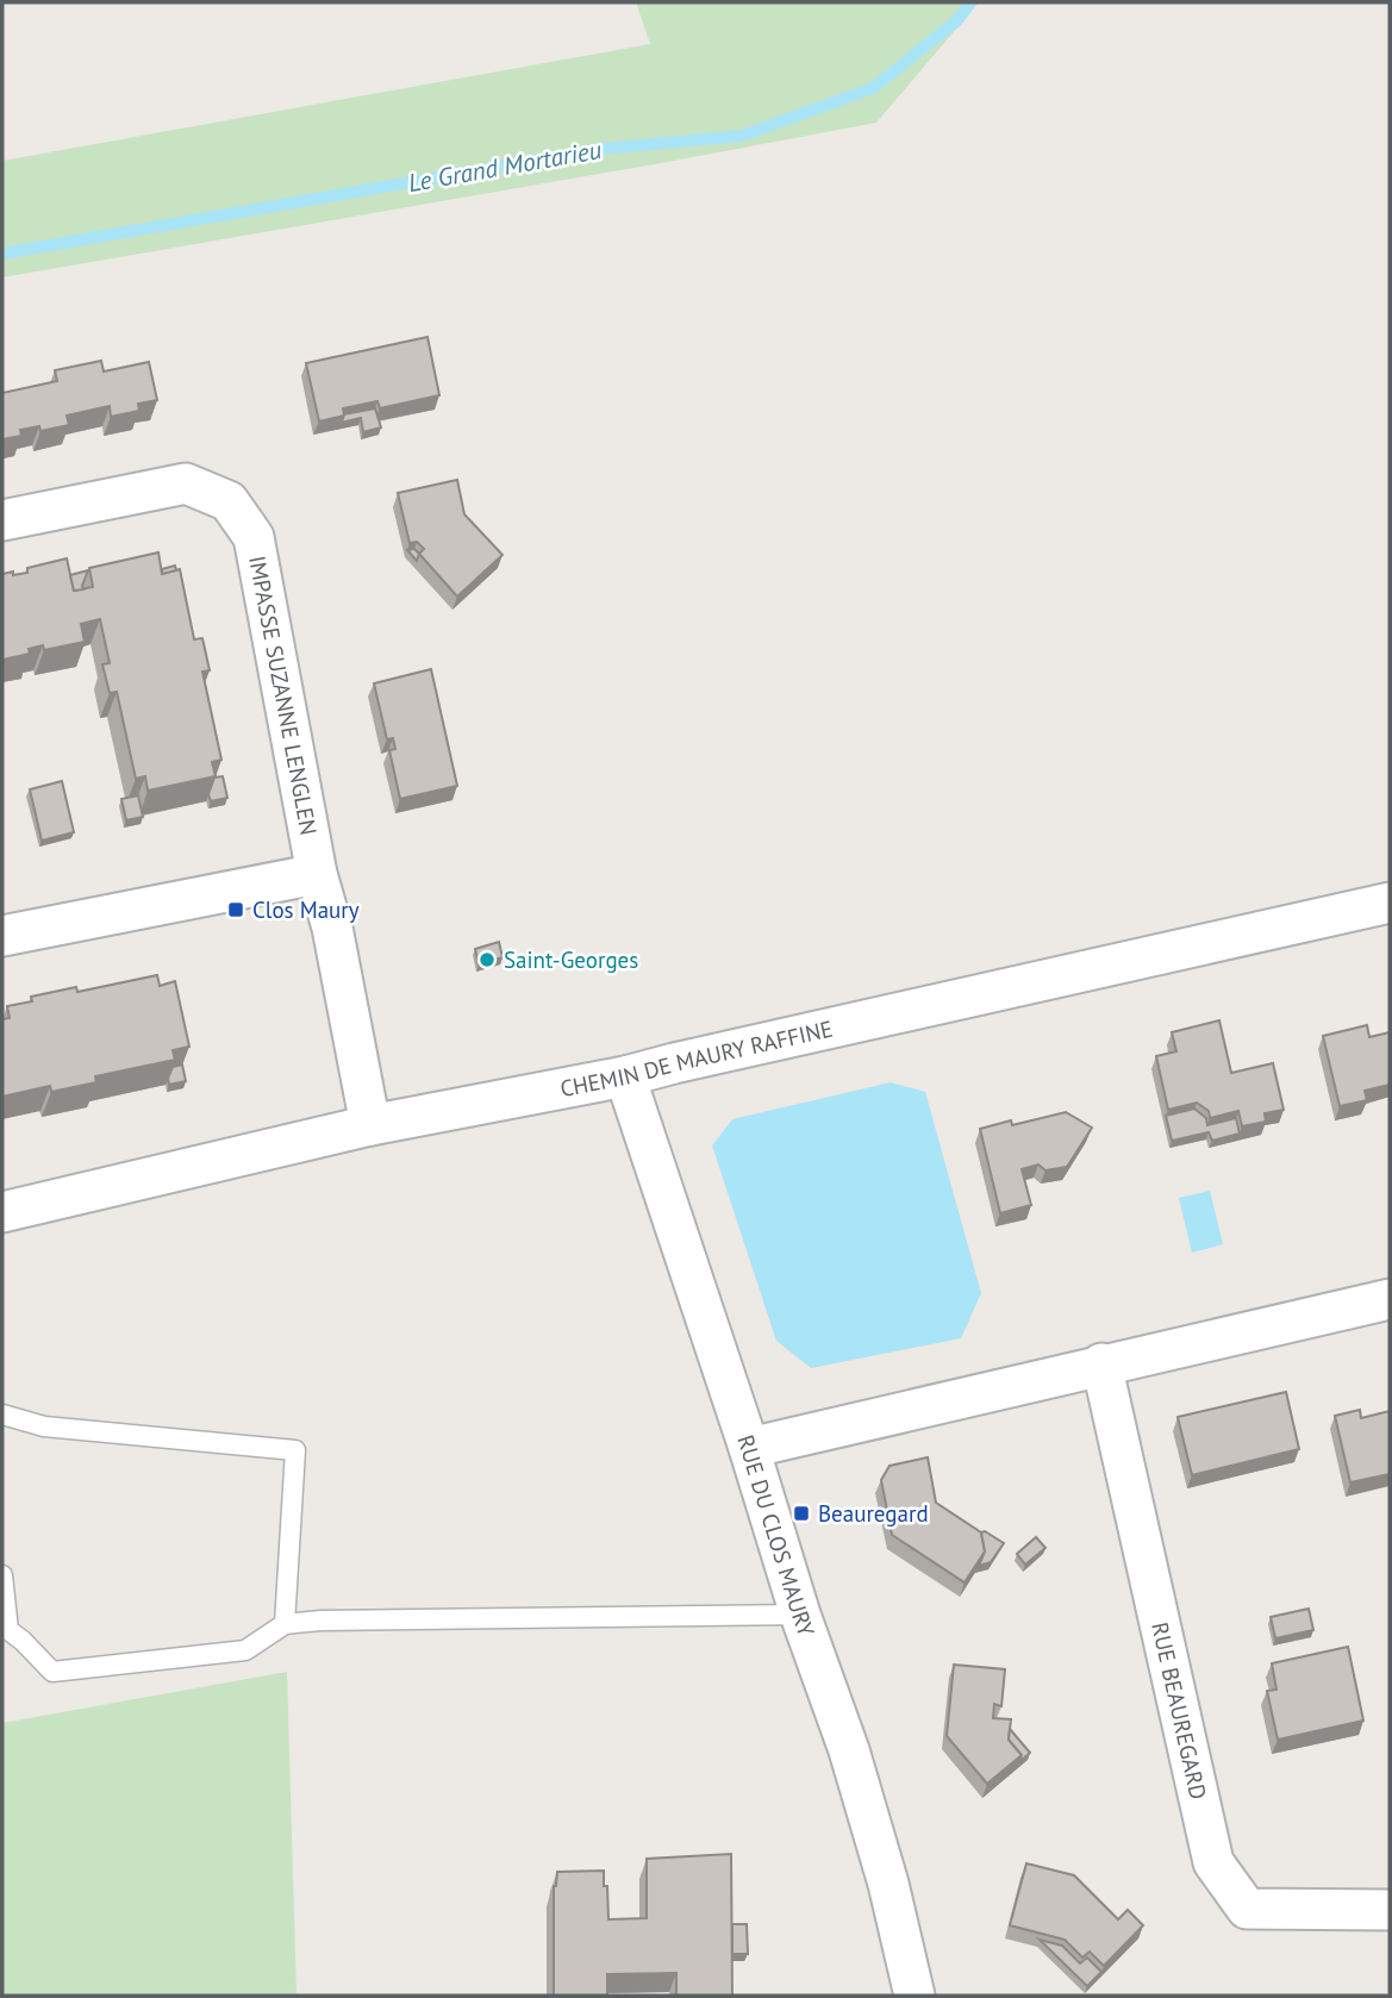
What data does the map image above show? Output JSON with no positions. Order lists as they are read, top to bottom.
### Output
{
  "streets": {
    "street": [
      "IMPASSE SUZANNE LENGLEN",
      "CHEMIN DE MAURY RAFFINE",
      "RUE DU CLOS MAURY",
      "RUE BEAUREGARD"
    ]
  },
  "crossings": [
    ["IMPASSE SUZANNE LENGLEN", "CHEMIN DE MAURY RAFFINE"],
    ["CHEMIN DE MAURY RAFFINE", "RUE DU CLOS MAURY"]
  ],
  "water": ["Le Grand Mortarieu"],
  "places": {
    "transit": ["Clos Maury", "Beauregard"],
    "other": ["Saint-Georges"]
  }
}
